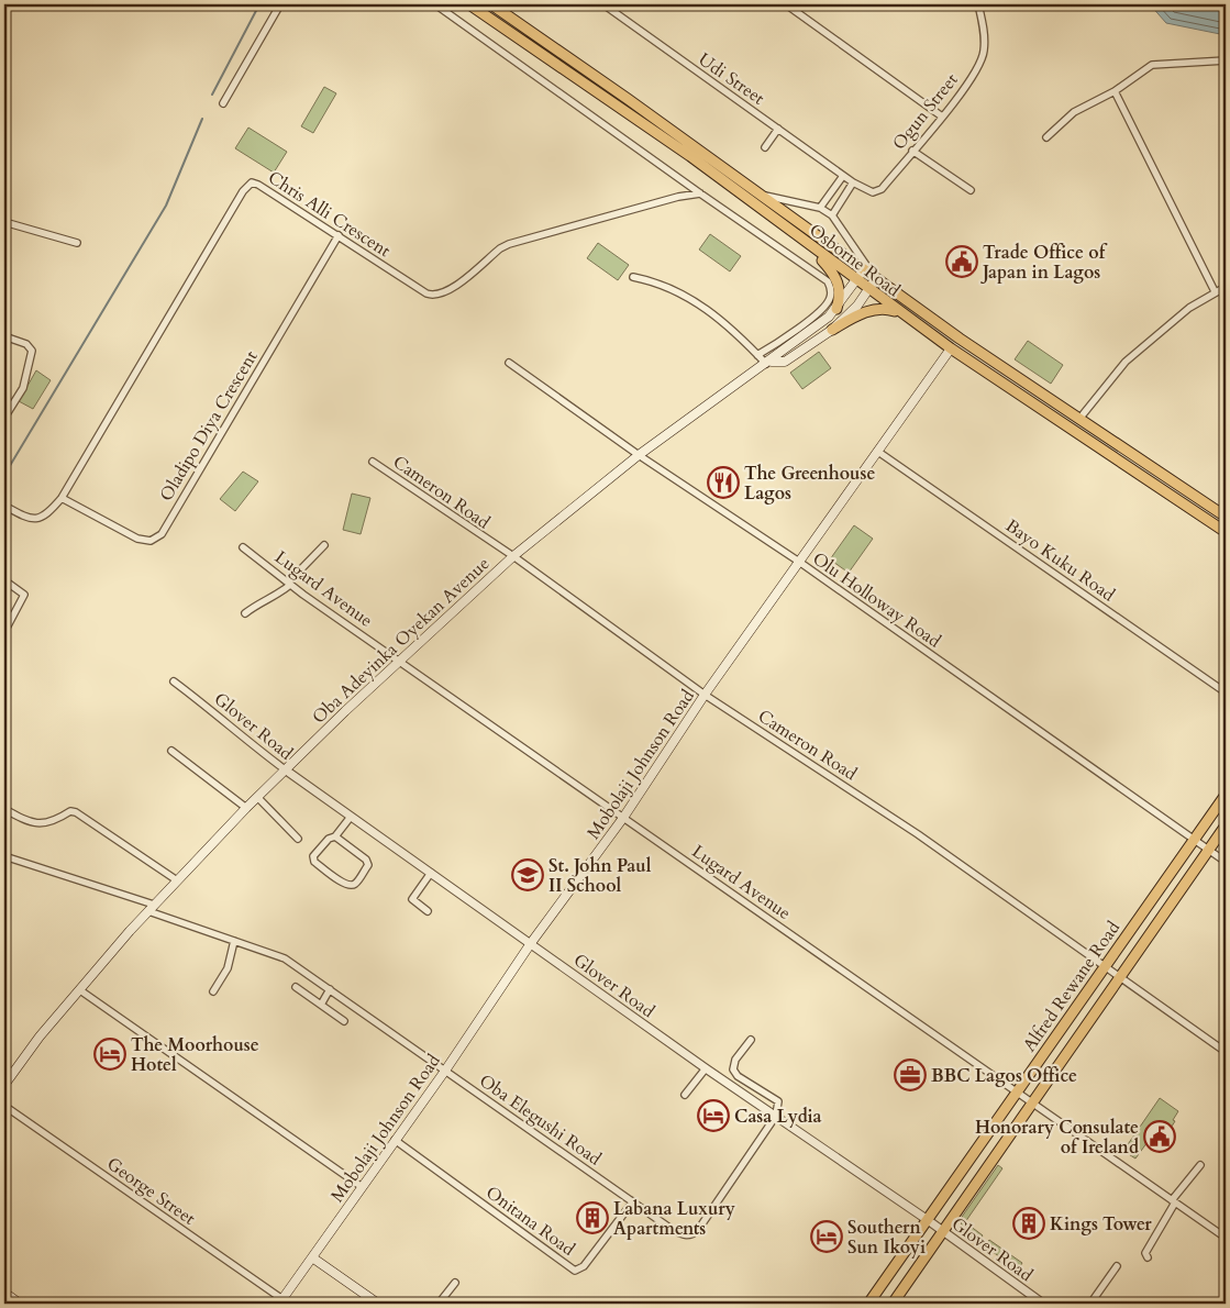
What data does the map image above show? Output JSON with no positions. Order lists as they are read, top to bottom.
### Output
{
  "streets": {
    "main road": [
      "Osborne Road",
      "Oba Adeyinka Oyekan Avenue",
      "Mobolaji Johnson Road",
      "Alfred Rewane Road"
    ],
    "street": [
      "Udi Street",
      "Ogun Street",
      "Chris Alli Crescent",
      "Oladipo Diya Crescent",
      "Cameron Road",
      "Bayo Kuku Road",
      "Lugard Avenue",
      "Olu Holloway Road",
      "Glover Road",
      "Oba Elegushi Road",
      "George Street",
      "Onitana Road"
    ]
  },
  "crossings": [
    ["Udi Street", "Ogun Street"],
    ["Chris Alli Crescent", "Oladipo Diya Crescent"],
    ["Osborne Road", "Oba Adeyinka Oyekan Avenue"],
    ["Osborne Road", "Mobolaji Johnson Road"],
    ["Cameron Road", "Oba Adeyinka Oyekan Avenue"],
    ["Cameron Road", "Mobolaji Johnson Road"],
    ["Cameron Road", "Alfred Rewane Road"],
    ["Bayo Kuku Road", "Mobolaji Johnson Road"],
    ["Lugard Avenue", "Oba Adeyinka Oyekan Avenue"],
    ["Lugard Avenue", "Mobolaji Johnson Road"],
    ["Lugard Avenue", "Alfred Rewane Road"],
    ["Olu Holloway Road", "Oba Adeyinka Oyekan Avenue"],
    ["Olu Holloway Road", "Mobolaji Johnson Road"],
    ["Olu Holloway Road", "Alfred Rewane Road"],
    ["Oba Adeyinka Oyekan Avenue", "Glover Road"],
    ["Oba Adeyinka Oyekan Avenue", "Oba Elegushi Road"],
    ["Glover Road", "Mobolaji Johnson Road"],
    ["Glover Road", "Alfred Rewane Road"],
    ["Glover Road", "Oba Elegushi Road"],
    ["Mobolaji Johnson Road", "Oba Elegushi Road"],
    ["Mobolaji Johnson Road", "George Street"],
    ["Mobolaji Johnson Road", "Onitana Road"],
    ["Oba Elegushi Road", "Onitana Road"]
  ],
  "places": {
    "public building": ["Trade Office of Japan in Lagos", "Honorary Consulate of Ireland"],
    "restaurant": ["The Greenhouse Lagos"],
    "school or university": ["St. John Paul II School"],
    "hotel": ["The Moorhouse Hotel", "Casa Lydia", "Southern Sun Ikoyi"],
    "office": ["BBC Lagos Office"],
    "building": ["Labana Luxury Apartments", "Kings Tower"]
  }
}
